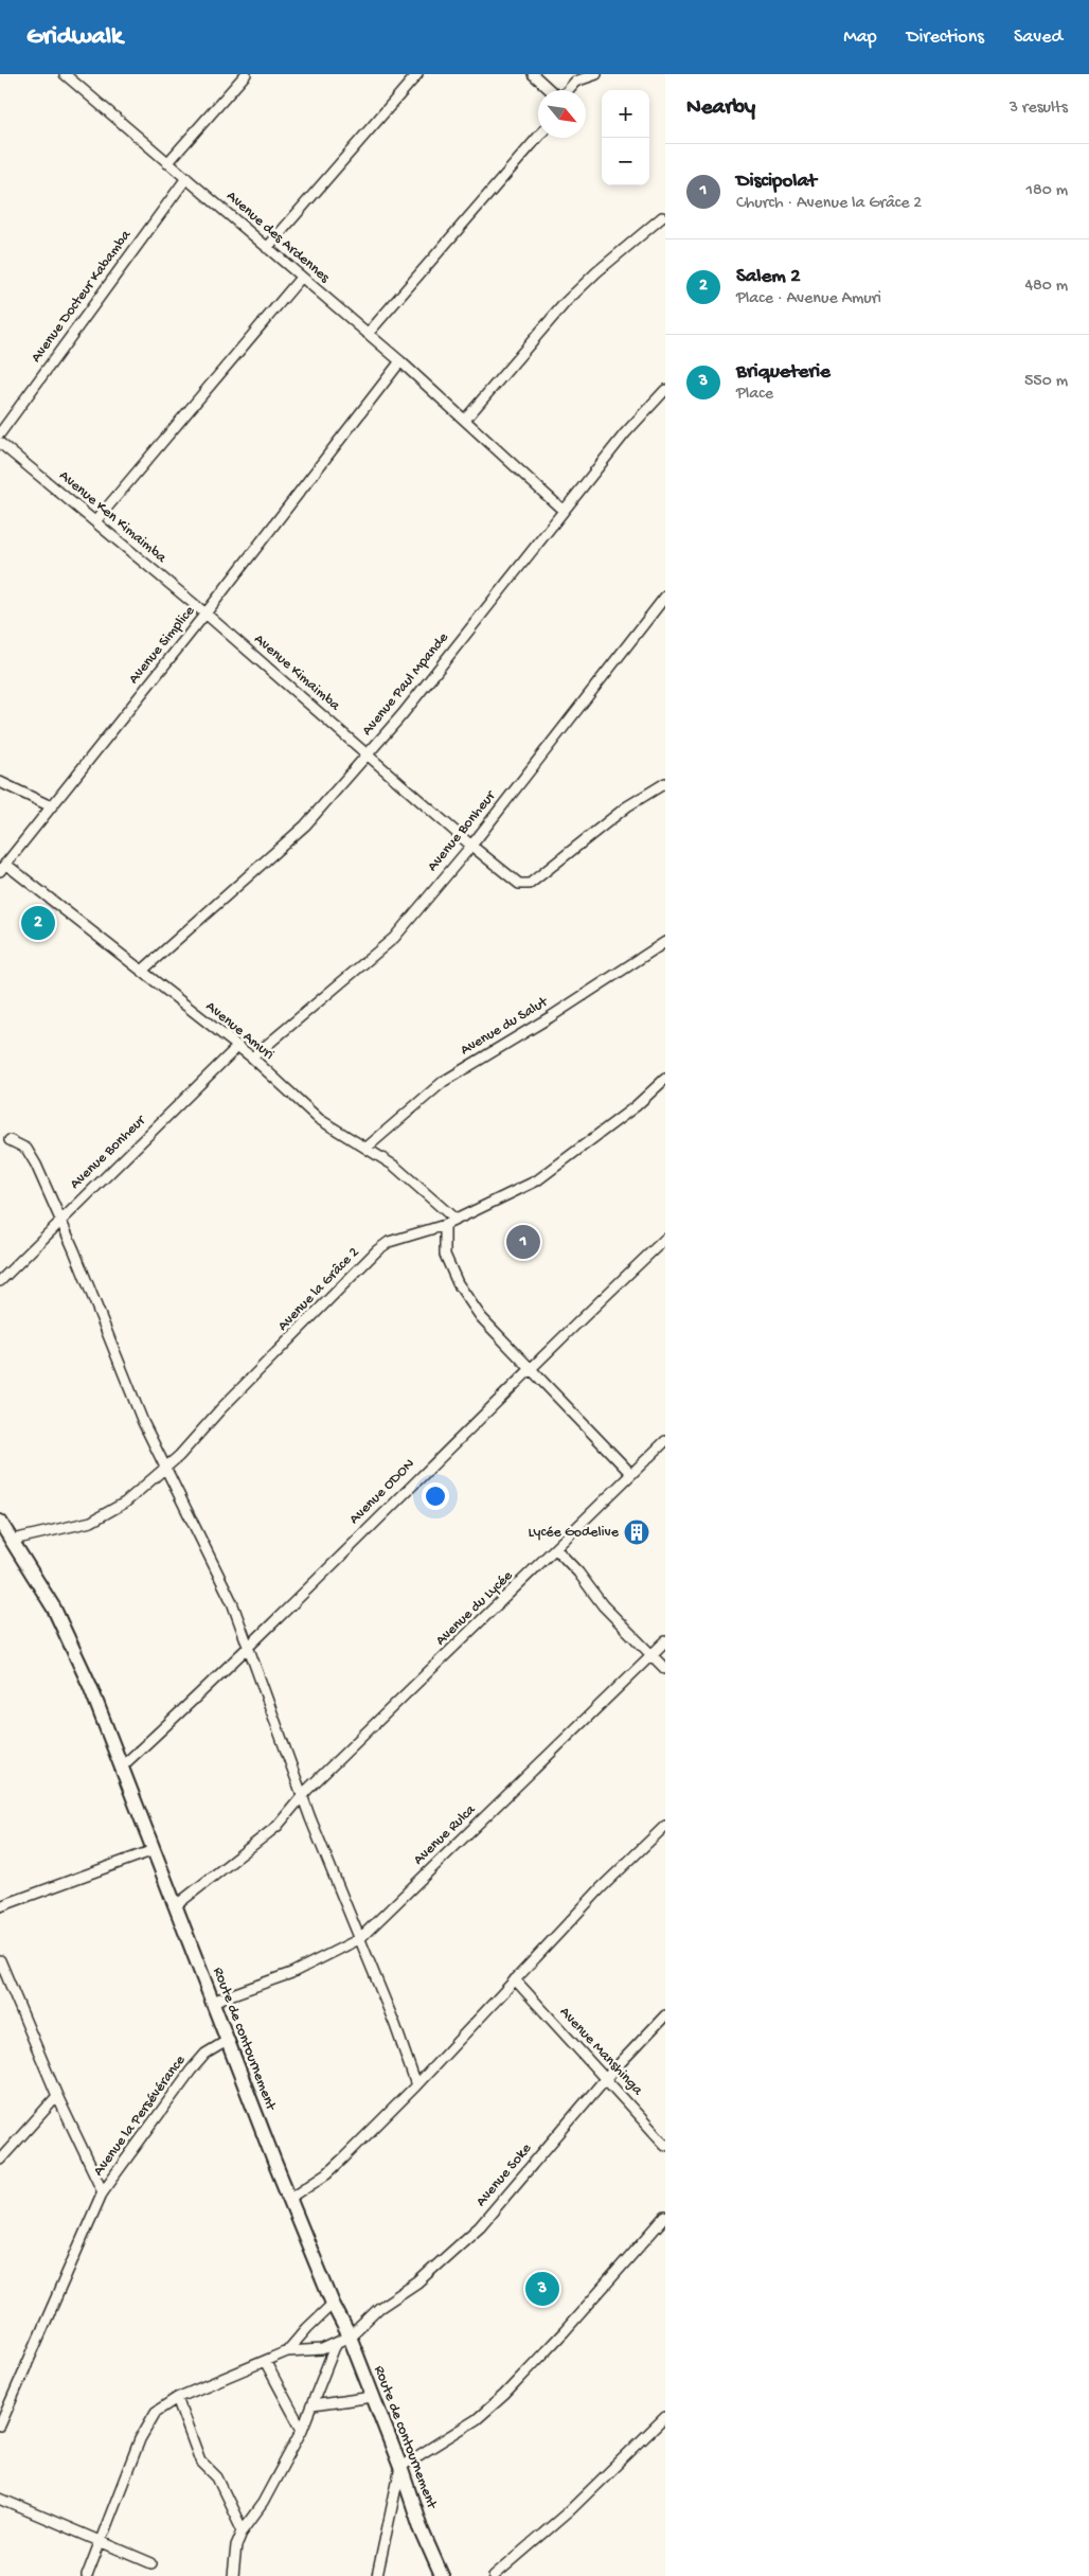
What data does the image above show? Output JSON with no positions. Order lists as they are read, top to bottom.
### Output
{
  "streets": {
    "street": [
      "Avenue des Ardennes",
      "Avenue Docteur Kabamba",
      "Avenue Ken Kimaimba",
      "Avenue Simplice",
      "Avenue Kimaimba",
      "Avenue Paul Mpande",
      "Avenue Bonheur",
      "Avenue du Salut",
      "Avenue Amuri",
      "Avenue la Grâce 2",
      "Avenue ODON",
      "Avenue du Lycée",
      "Avenue Rulca",
      "Route de contournement",
      "Avenue Manshinga",
      "Avenue la Persévérance",
      "Avenue Soke"
    ]
  },
  "crossings": [
    ["Avenue des Ardennes", "Avenue Docteur Kabamba"],
    ["Avenue des Ardennes", "Avenue Simplice"],
    ["Avenue des Ardennes", "Avenue Paul Mpande"],
    ["Avenue Ken Kimaimba", "Avenue Simplice"],
    ["Avenue Ken Kimaimba", "Avenue Kimaimba"],
    ["Avenue Simplice", "Avenue Kimaimba"],
    ["Avenue Simplice", "Avenue Amuri"],
    ["Avenue Kimaimba", "Avenue Paul Mpande"],
    ["Avenue Kimaimba", "Avenue Bonheur"],
    ["Avenue Paul Mpande", "Avenue Amuri"],
    ["Avenue Bonheur", "Avenue Amuri"],
    ["Avenue du Salut", "Avenue Amuri"],
    ["Avenue Amuri", "Avenue la Grâce 2"],
    ["Avenue la Grâce 2", "Route de contournement"],
    ["Avenue ODON", "Route de contournement"],
    ["Avenue du Lycée", "Route de contournement"],
    ["Avenue Rulca", "Route de contournement"],
    ["Route de contournement", "Avenue la Persévérance"],
    ["Route de contournement", "Avenue Soke"],
    ["Avenue Manshinga", "Avenue Soke"]
  ],
  "places": {
    "building": ["Lycée Godelive"]
  },
  "north": "bottom right",
  "page": {
    "header": "Gridwalk",
    "nav": ["Map", "Directions", "Saved"],
    "heading": ["Nearby", "3 results"],
    "map_buttons": ["+", "−"],
    "list": [
      {
        "mark": "1",
        "name": "Discipolat",
        "note": "Church · Avenue la Grâce 2",
        "value": "180 m"
      },
      {
        "mark": "2",
        "name": "Salem 2",
        "note": "Place · Avenue Amuri",
        "value": "480 m"
      },
      {
        "mark": "3",
        "name": "Briqueterie",
        "note": "Place",
        "value": "550 m"
      }
    ],
    "pins": ["2", "1", "3"]
  }
}
